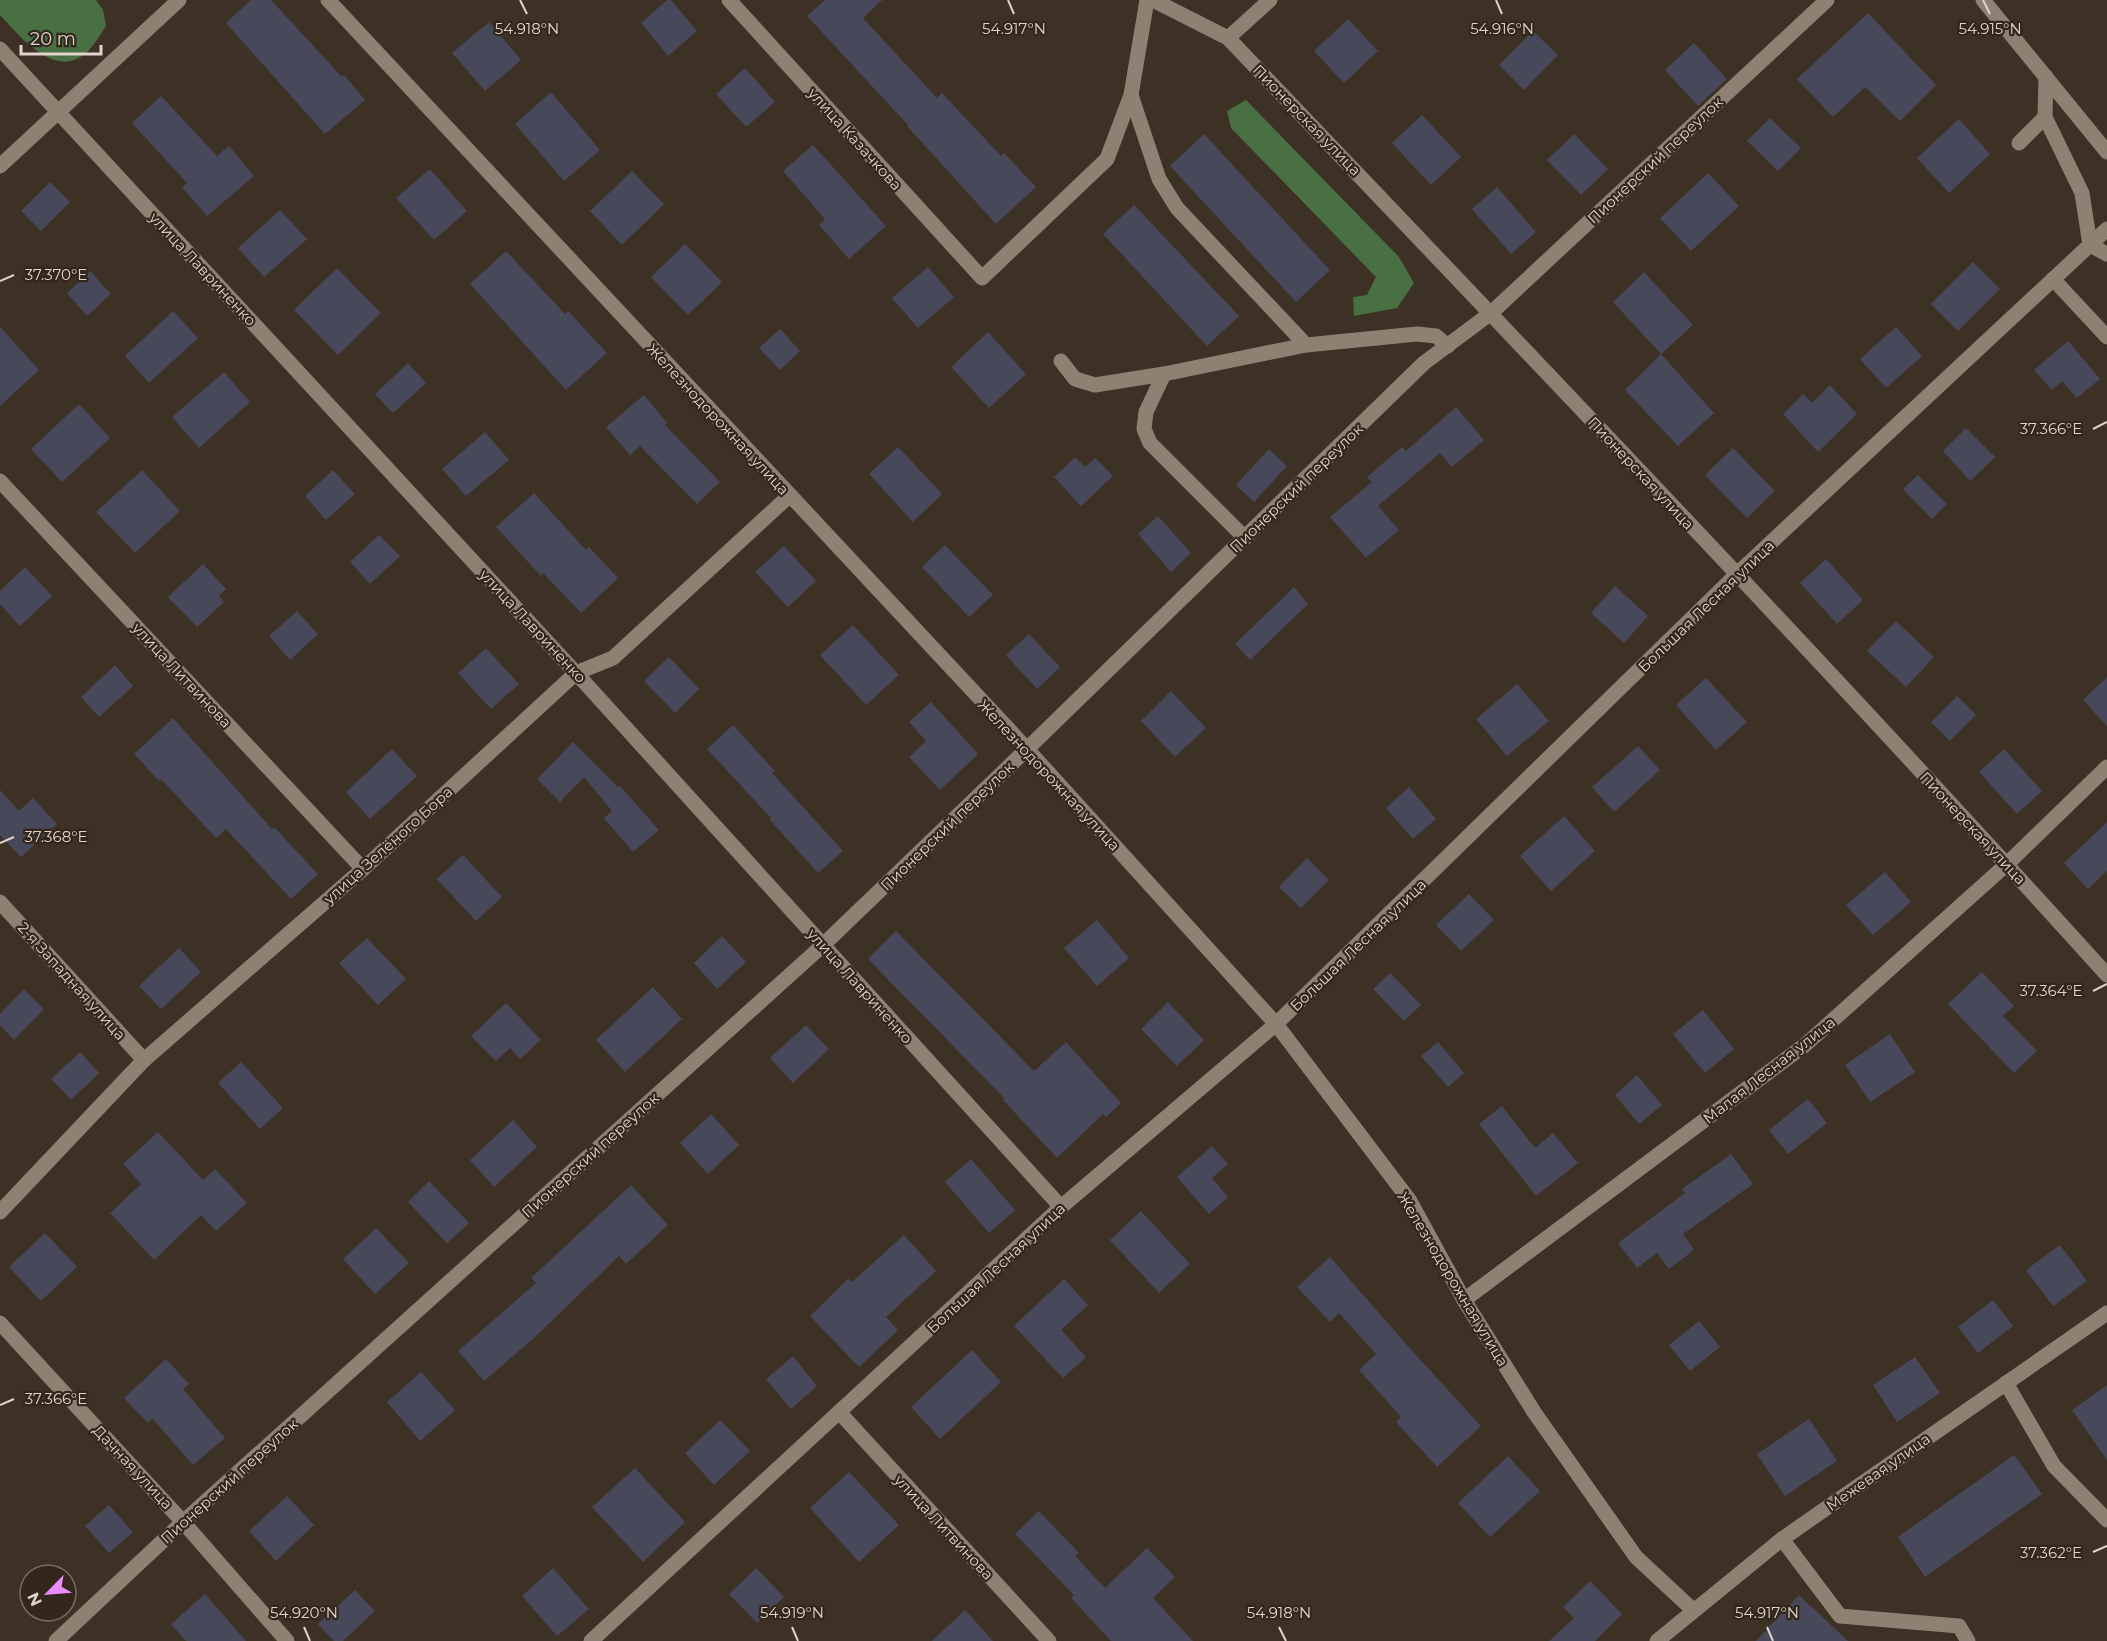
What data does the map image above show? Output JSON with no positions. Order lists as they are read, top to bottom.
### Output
{
  "streets": {
    "street": [
      "Пионерская улица",
      "улица Казачкова",
      "Пионерский переулок",
      "улица Лавриненко",
      "Железнодорожная улица",
      "Большая Лесная улица",
      "улица Литвинова",
      "улица Зелёного Бора",
      "2-я Западная улица",
      "Малая Лесная улица",
      "Дачная улица",
      "Межевая улица"
    ]
  },
  "crossings": [
    ["Пионерская улица", "Пионерский переулок"],
    ["Пионерская улица", "Большая Лесная улица"],
    ["Пионерская улица", "Малая Лесная улица"],
    ["Пионерский переулок", "улица Лавриненко"],
    ["Пионерский переулок", "Железнодорожная улица"],
    ["Пионерский переулок", "Дачная улица"],
    ["улица Лавриненко", "Большая Лесная улица"],
    ["улица Лавриненко", "улица Зелёного Бора"],
    ["Железнодорожная улица", "Большая Лесная улица"],
    ["Железнодорожная улица", "улица Зелёного Бора"],
    ["Железнодорожная улица", "Малая Лесная улица"],
    ["Железнодорожная улица", "Межевая улица"],
    ["Большая Лесная улица", "улица Литвинова"],
    ["улица Литвинова", "улица Зелёного Бора"],
    ["улица Зелёного Бора", "2-я Западная улица"]
  ],
  "scale_bar": "20 m",
  "north": "bottom left",
  "coordinates": [
    "54.918°N",
    "54.917°N",
    "54.916°N",
    "54.915°N",
    "37.370°E",
    "37.366°E",
    "37.368°E",
    "37.364°E",
    "37.362°E",
    "54.920°N",
    "54.919°N"
  ]
}
